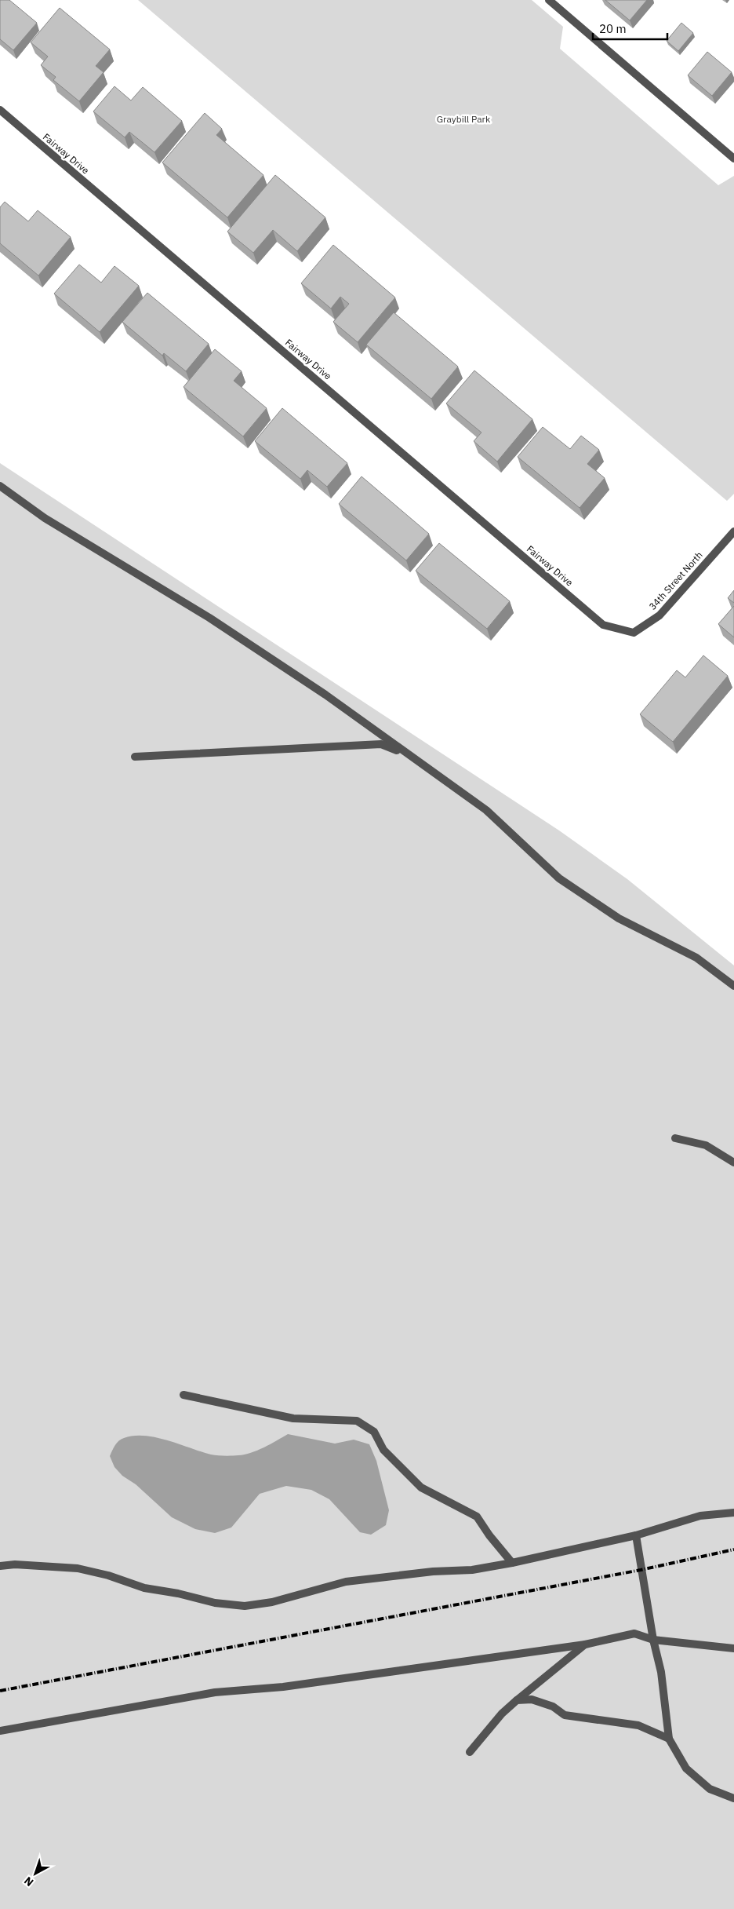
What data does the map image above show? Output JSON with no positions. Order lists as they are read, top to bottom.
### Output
{
  "streets": {
    "street": ["Fairway Drive", "34th Street North"]
  },
  "crossings": [
    ["Fairway Drive", "34th Street North"]
  ],
  "parks": ["Graybill Park"],
  "scale_bar": "20 m",
  "north": "bottom left"
}
